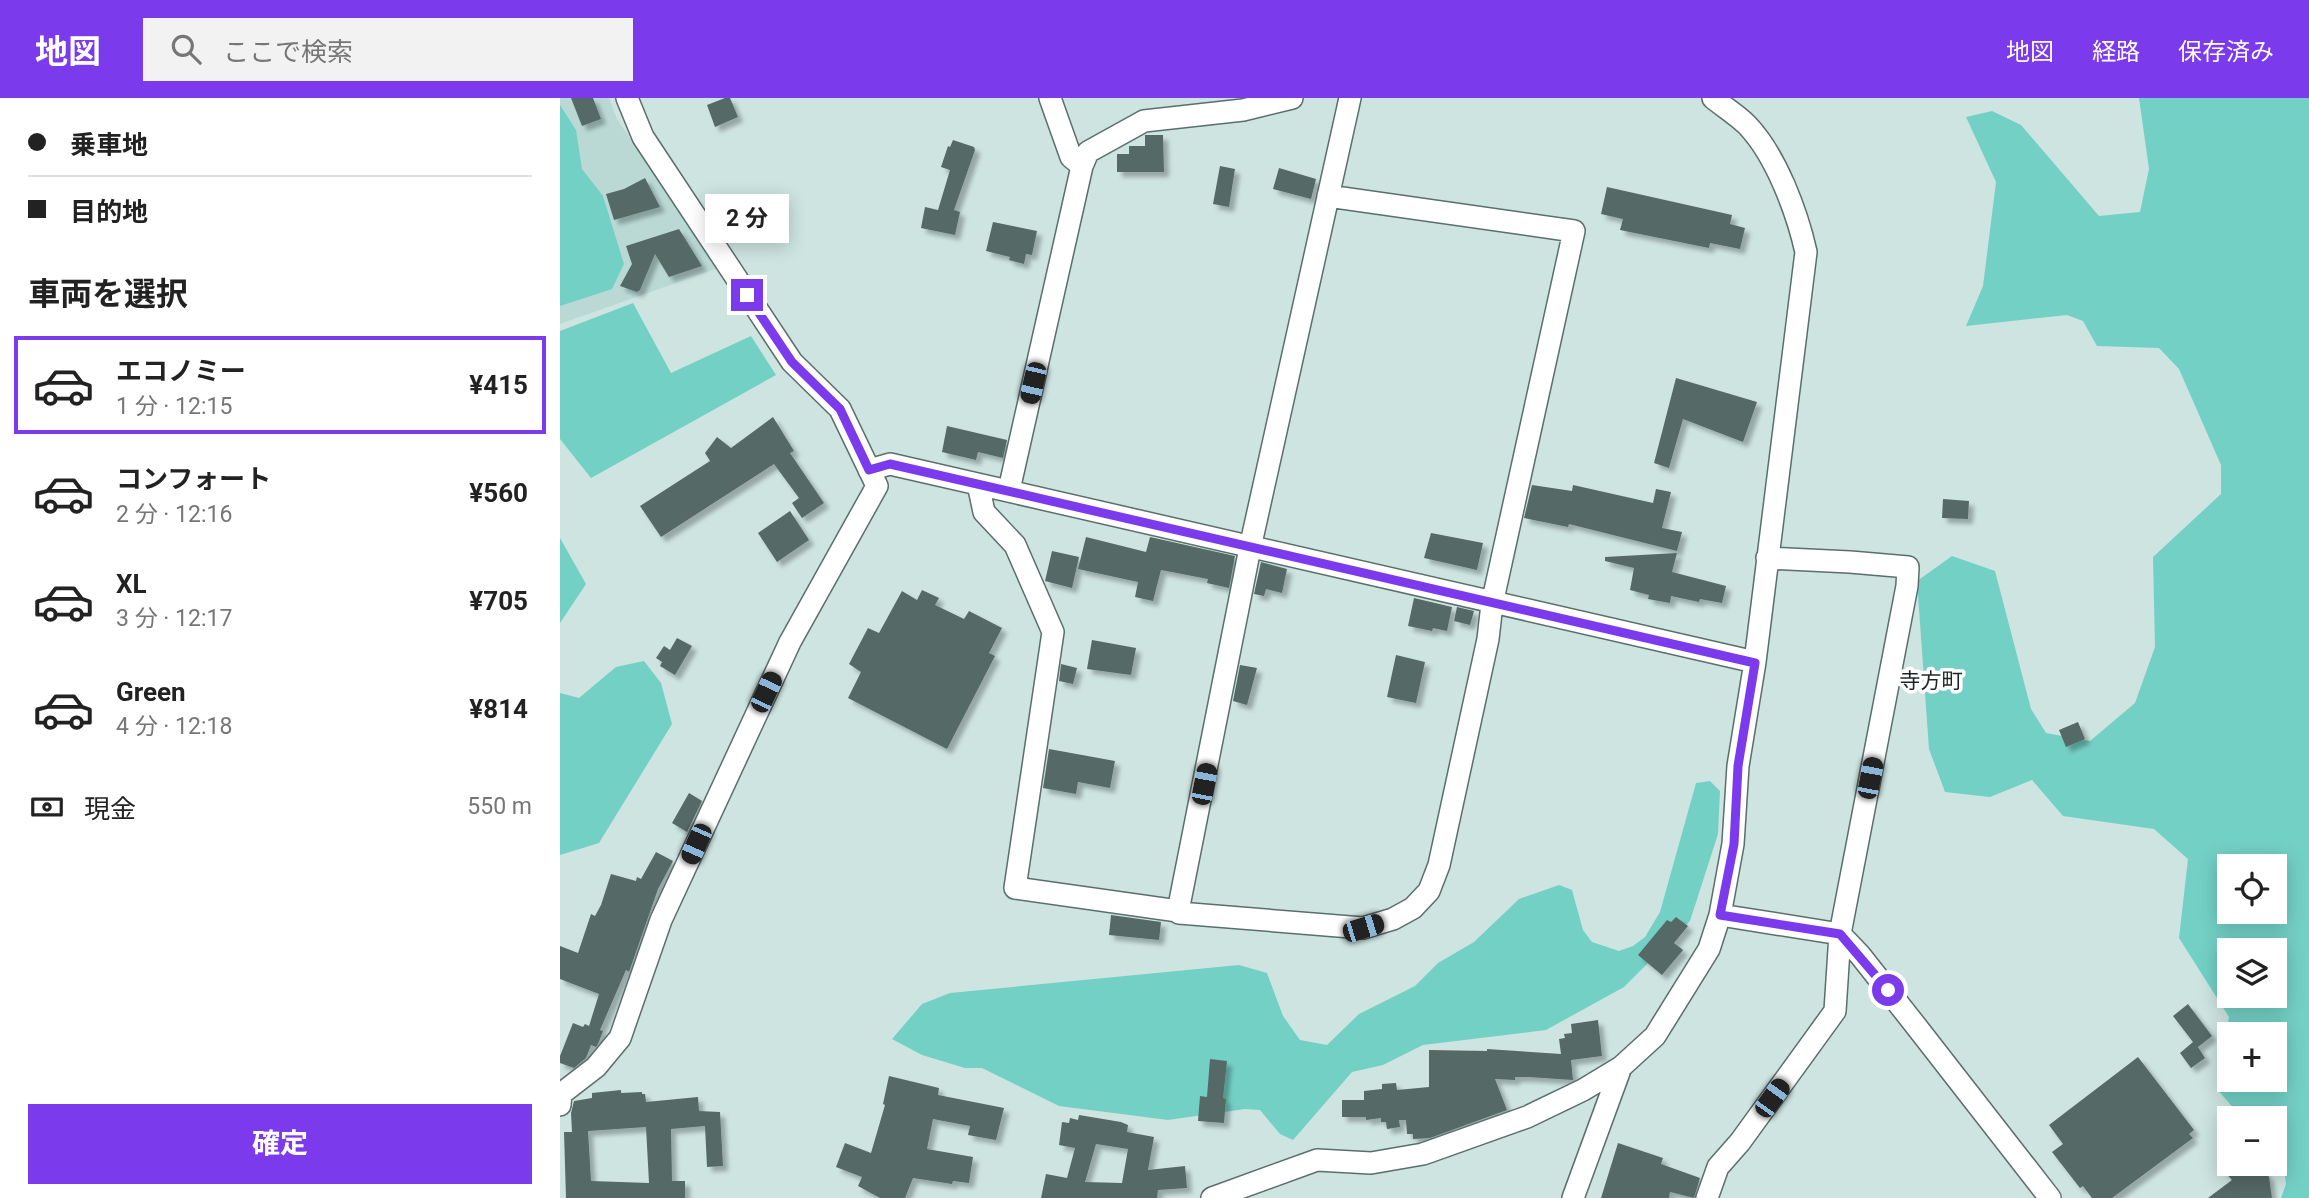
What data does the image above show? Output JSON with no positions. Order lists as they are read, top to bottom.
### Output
{
  "districts": ["寺方町"],
  "page": {
    "header": "地図",
    "search": "ここで検索",
    "nav": ["地図", "経路", "保存済み"],
    "banner": ["乗車地", "目的地"],
    "bubble": "2 分",
    "heading": "車両を選択",
    "list": [
      {
        "name": "エコノミー",
        "note": "1 分 · 12:15",
        "value": "¥415"
      },
      {
        "name": "コンフォート",
        "note": "2 分 · 12:16",
        "value": "¥560"
      },
      {
        "name": "XL",
        "note": "3 分 · 12:17",
        "value": "¥705"
      },
      {
        "name": "Green",
        "note": "4 分 · 12:18",
        "value": "¥814"
      }
    ],
    "pay": ["現金", "550 m"],
    "map_buttons": ["+", "−"],
    "buttons": "確定"
  }
}
